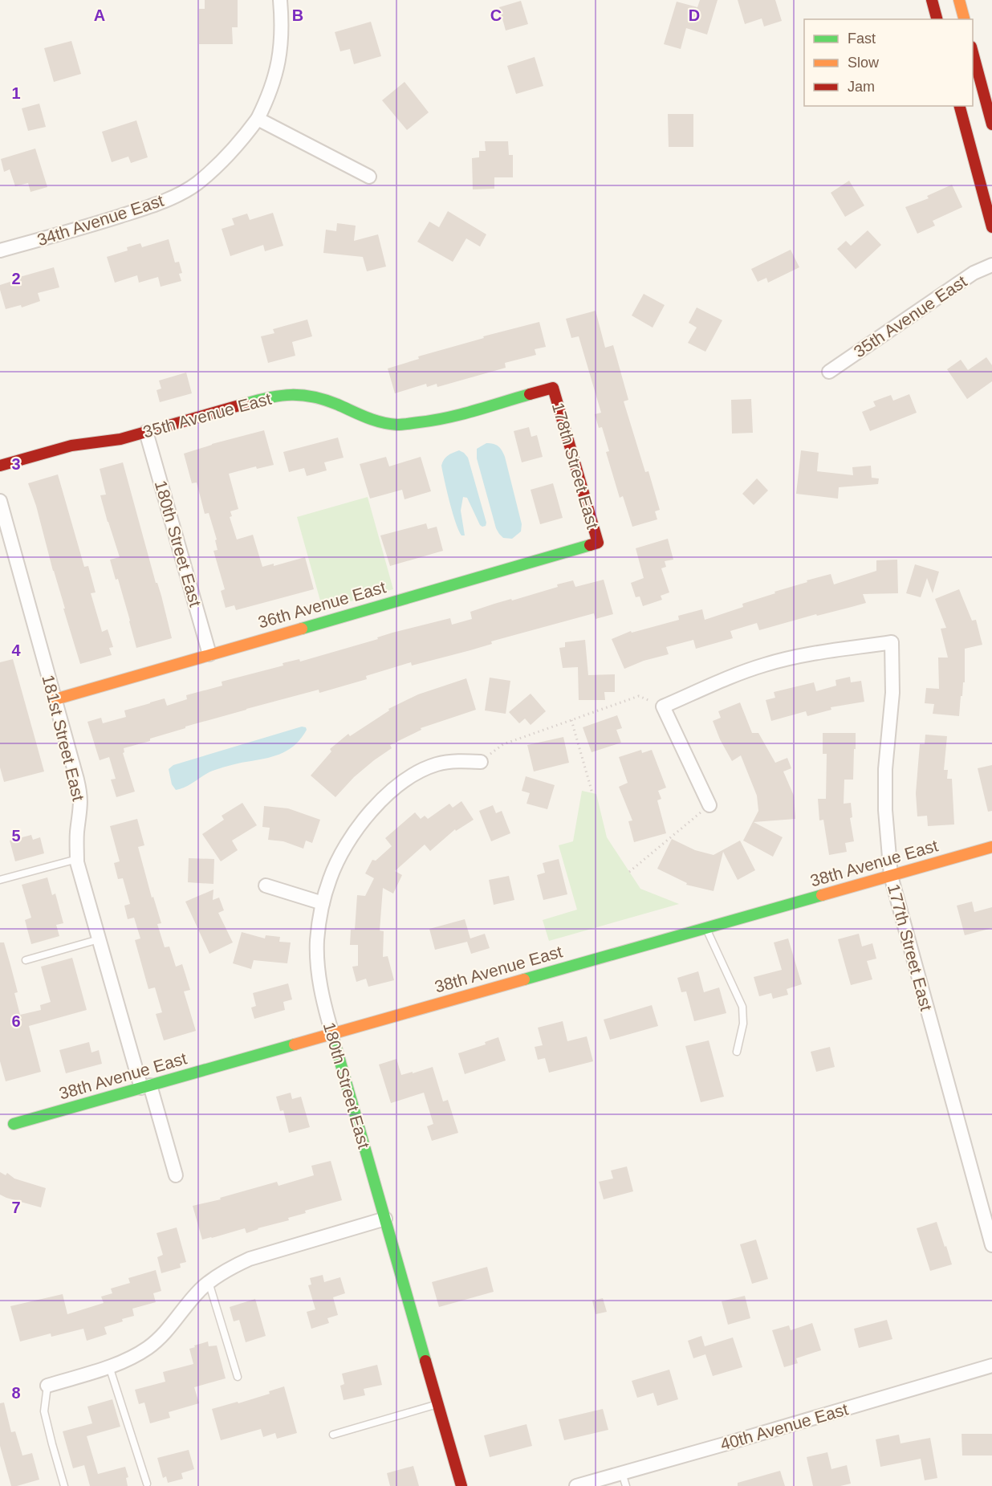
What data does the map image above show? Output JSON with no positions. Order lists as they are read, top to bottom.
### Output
{
  "streets": {
    "street": [
      "34th Avenue East",
      "35th Avenue East",
      "178th Street East",
      "180th Street East",
      "36th Avenue East",
      "181st Street East",
      "38th Avenue East",
      "177th Street East",
      "40th Avenue East"
    ]
  },
  "crossings": [
    ["35th Avenue East", "178th Street East"],
    ["35th Avenue East", "180th Street East"],
    ["178th Street East", "36th Avenue East"],
    ["180th Street East", "36th Avenue East"],
    ["180th Street East", "38th Avenue East"],
    ["36th Avenue East", "181st Street East"],
    ["181st Street East", "38th Avenue East"],
    ["38th Avenue East", "177th Street East"]
  ],
  "legend": ["Fast", "Slow", "Jam"],
  "grid": {
    "columns": [
      "A",
      "B",
      "C",
      "D"
    ],
    "rows": [
      "1",
      "2",
      "3",
      "4",
      "5",
      "6",
      "7",
      "8"
    ]
  }
}
